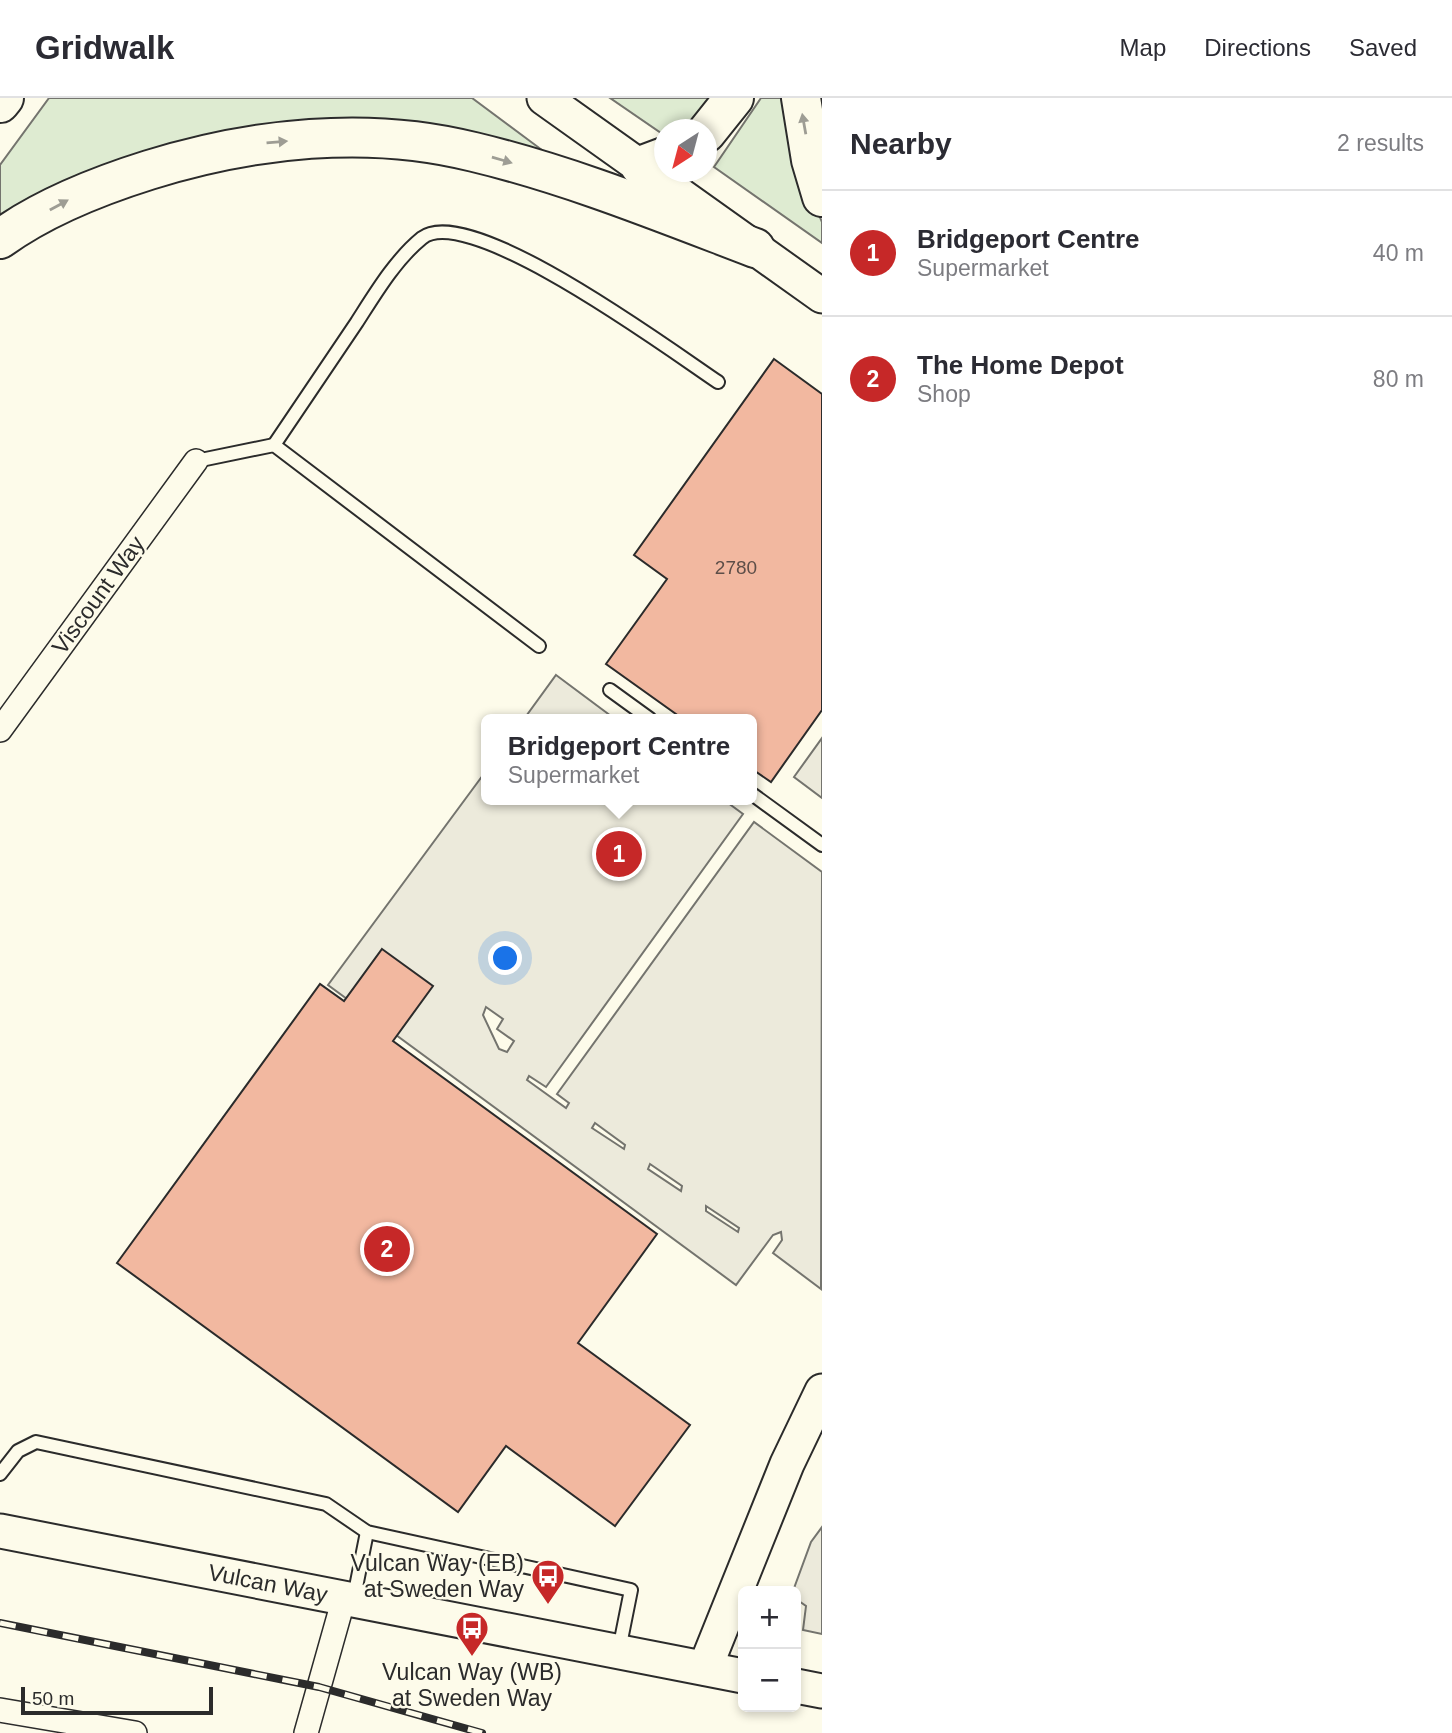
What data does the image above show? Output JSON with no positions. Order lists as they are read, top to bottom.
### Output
{
  "streets": {
    "street": ["Viscount Way", "Vulcan Way"]
  },
  "places": {
    "bus stop": ["Vulcan Way (EB) at Sweden Way", "Vulcan Way (WB) at Sweden Way"]
  },
  "house_numbers": ["2780"],
  "scale_bar": "50 m",
  "north": "bottom left",
  "page": {
    "header": "Gridwalk",
    "nav": ["Map", "Directions", "Saved"],
    "heading": ["Nearby", "2 results"],
    "list": [
      {
        "mark": "1",
        "name": "Bridgeport Centre",
        "note": "Supermarket",
        "value": "40 m"
      },
      {
        "mark": "2",
        "name": "The Home Depot",
        "note": "Shop",
        "value": "80 m"
      }
    ],
    "popup": ["Bridgeport Centre", "Supermarket"],
    "pins": ["1", "2"],
    "map_buttons": ["+", "−"],
    "scale": "50 m"
  }
}
